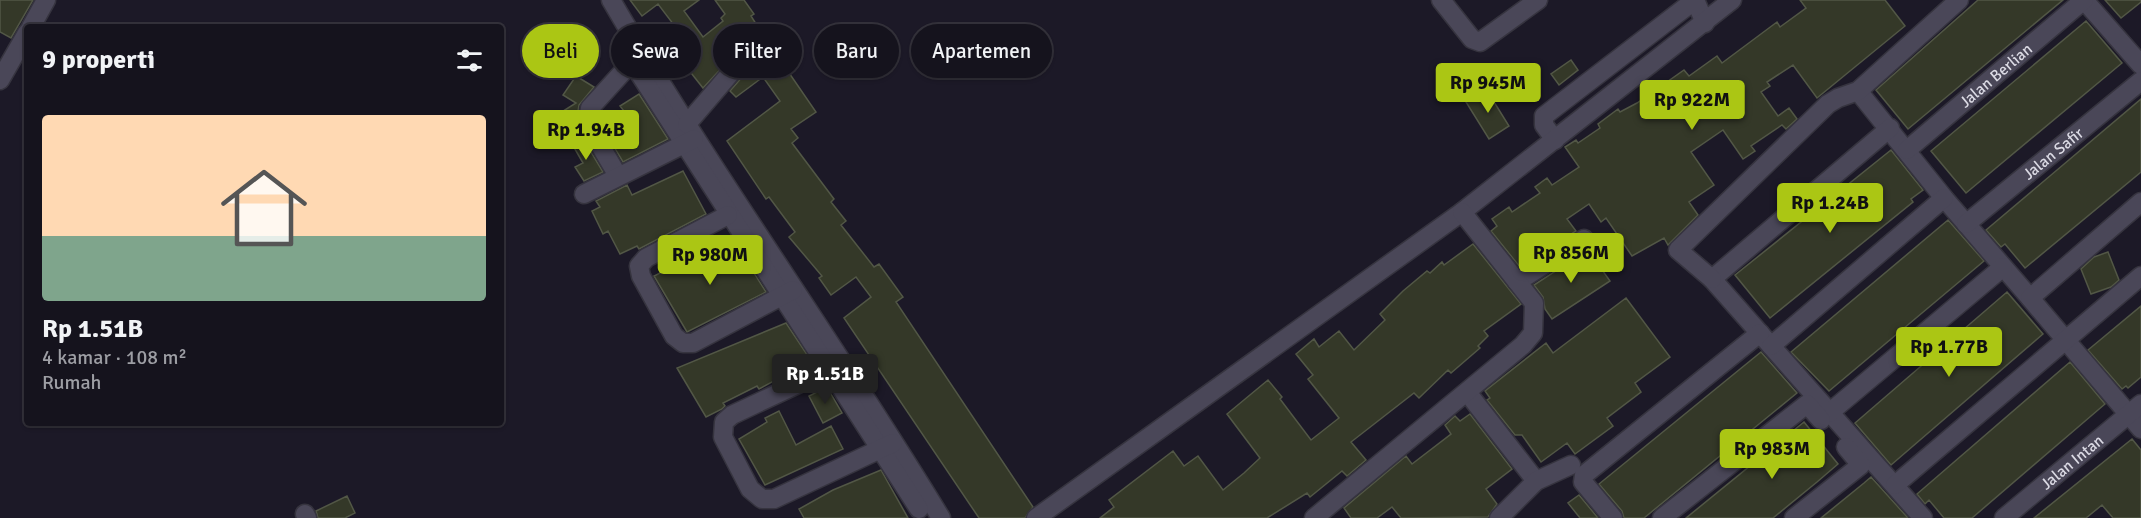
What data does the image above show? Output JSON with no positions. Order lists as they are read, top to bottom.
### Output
{
  "streets": {
    "street": ["Jalan Berlian", "Jalan Safir", "Jalan Intan"]
  },
  "page": {
    "chip": [
      "Beli",
      "Sewa",
      "Filter",
      "Baru",
      "Apartemen"
    ],
    "heading": "9 properti",
    "price": [
      "Rp 945M",
      "Rp 922M",
      "Rp 1.94B",
      "Rp 1.24B",
      "Rp 856M",
      "Rp 980M",
      "Rp 1.77B",
      "Rp 1.51B",
      "Rp 983M"
    ],
    "list": [
      {
        "name": "Rp 1.51B",
        "note": "4 kamar · 108 m² · Rumah"
      }
    ]
  }
}
